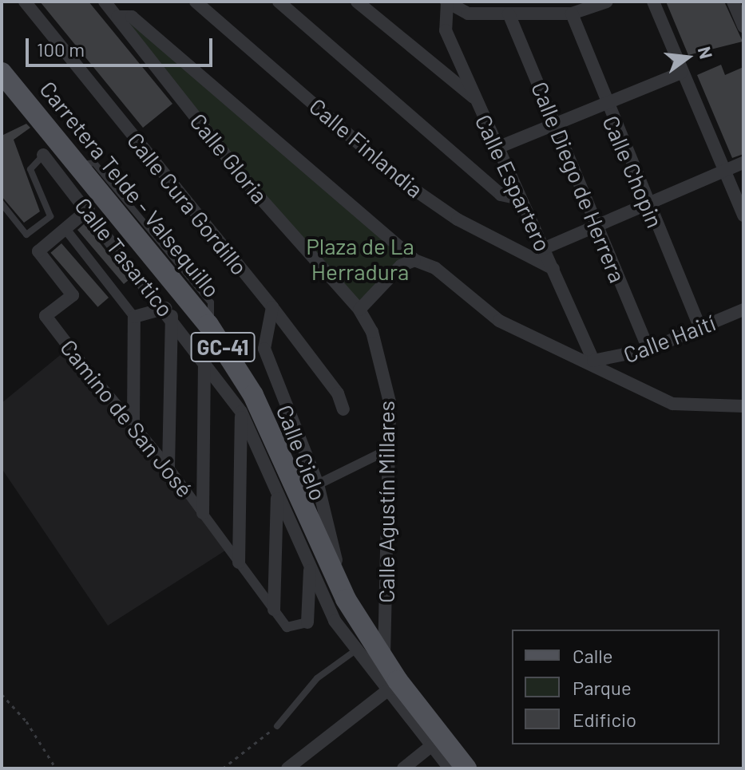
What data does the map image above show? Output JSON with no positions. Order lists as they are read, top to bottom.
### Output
{
  "streets": {
    "main road": ["Carretera Telde - Valsequillo", "GC-41"],
    "street": [
      "Calle Finlandia",
      "Calle Gloria",
      "Calle Chopin",
      "Calle Diego de Herrera",
      "Calle Espartero",
      "Calle Cura Gordillo",
      "Calle Tasartico",
      "Calle Haití",
      "Camino de San José",
      "Calle Cielo",
      "Calle Agustín Millares"
    ]
  },
  "crossings": [
    ["Calle Finlandia", "Calle Espartero"],
    ["Calle Gloria", "Calle Agustín Millares"],
    ["Calle Chopin", "Calle Haití"],
    ["Calle Diego de Herrera", "Calle Haití"],
    ["Calle Espartero", "Calle Haití"],
    ["Carretera Telde - Valsequillo", "Calle Tasartico"],
    ["Carretera Telde - Valsequillo", "Calle Cielo"],
    ["Carretera Telde - Valsequillo", "Calle Agustín Millares"],
    ["Calle Cura Gordillo", "Calle Cielo"],
    ["Calle Tasartico", "Camino de San José"]
  ],
  "parks": ["Plaza de La Herradura"],
  "legend": ["Calle", "Parque", "Edificio"],
  "scale_bar": "100 m",
  "north": "right"
}
